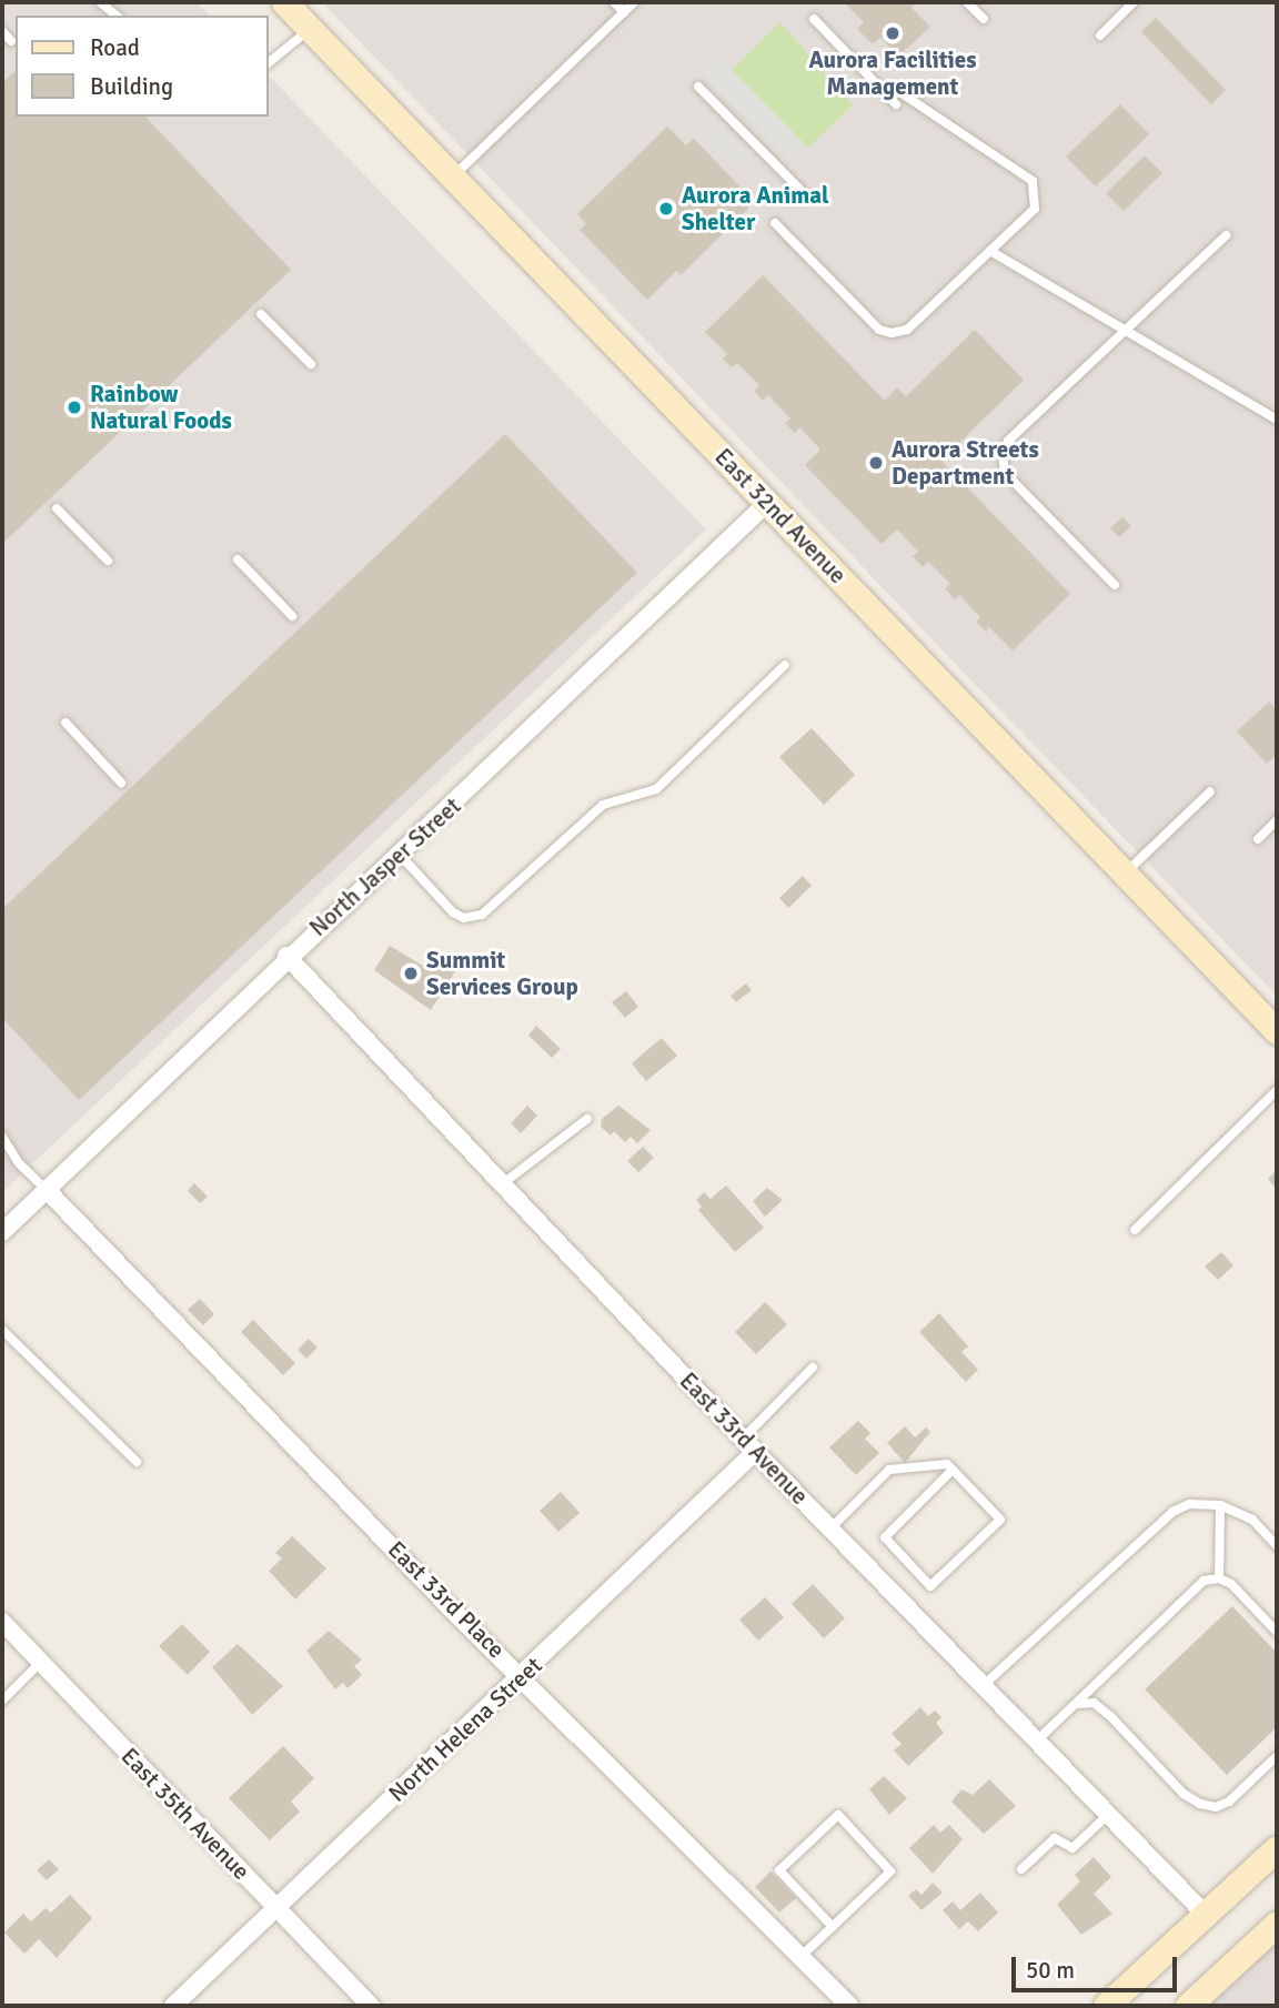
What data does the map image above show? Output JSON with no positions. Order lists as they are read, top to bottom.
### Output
{
  "streets": {
    "street": [
      "East 32nd Avenue",
      "North Jasper Street",
      "East 33rd Avenue",
      "East 33rd Place",
      "North Helena Street",
      "East 35th Avenue"
    ]
  },
  "crossings": [
    ["East 32nd Avenue", "North Jasper Street"],
    ["North Jasper Street", "East 33rd Avenue"],
    ["North Jasper Street", "East 33rd Place"],
    ["East 33rd Avenue", "North Helena Street"],
    ["East 33rd Place", "North Helena Street"],
    ["North Helena Street", "East 35th Avenue"]
  ],
  "places": [
    "Aurora Facilities Management",
    "Aurora Animal Shelter",
    "Rainbow Natural Foods",
    "Aurora Streets Department",
    "Summit Services Group"
  ],
  "legend": ["Road", "Building"],
  "scale_bar": "50 m"
}
